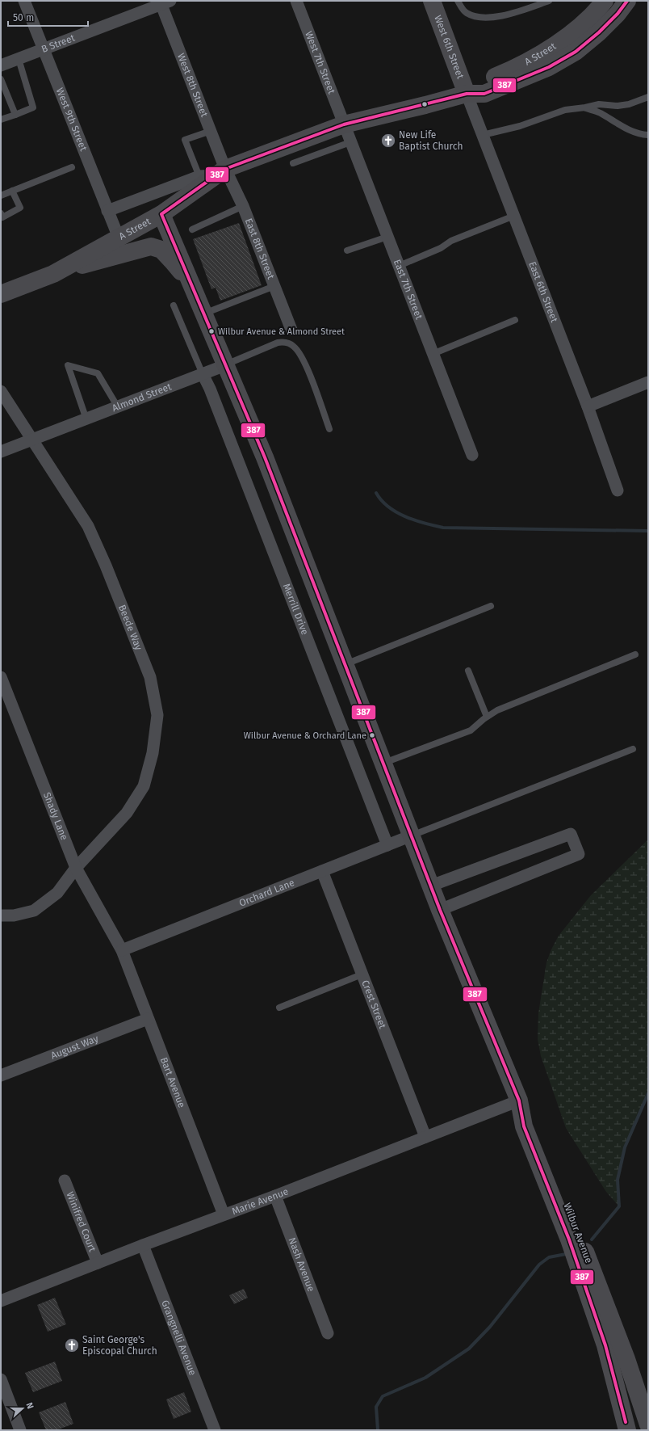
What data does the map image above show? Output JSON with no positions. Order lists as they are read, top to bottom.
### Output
{
  "streets": {
    "main road": ["West 6th Street", "A Street", "Wilbur Avenue"],
    "street": [
      "B Street",
      "West 7th Street",
      "West 8th Street",
      "West 9th Street",
      "East 8th Street",
      "East 7th Street",
      "East 6th Street",
      "Almond Street",
      "Merrill Drive",
      "Beede Way",
      "Shady Lane",
      "Orchard Lane",
      "Crest Street",
      "August Way",
      "Bart Avenue",
      "Marie Avenue",
      "Winifred Court",
      "Nash Avenue",
      "Grangnelli Avenue"
    ]
  },
  "crossings": [
    ["B Street", "West 8th Street"],
    ["B Street", "West 9th Street"],
    ["West 6th Street", "A Street"],
    ["West 6th Street", "East 6th Street"],
    ["A Street", "West 7th Street"],
    ["A Street", "West 8th Street"],
    ["A Street", "West 9th Street"],
    ["A Street", "East 8th Street"],
    ["A Street", "East 7th Street"],
    ["A Street", "East 6th Street"],
    ["A Street", "Wilbur Avenue"],
    ["West 7th Street", "East 7th Street"],
    ["West 8th Street", "East 8th Street"],
    ["Almond Street", "Merrill Drive"],
    ["Almond Street", "Beede Way"],
    ["Almond Street", "Wilbur Avenue"],
    ["Merrill Drive", "Orchard Lane"],
    ["Beede Way", "Shady Lane"],
    ["Shady Lane", "Orchard Lane"],
    ["Shady Lane", "Bart Avenue"],
    ["Orchard Lane", "Crest Street"],
    ["Orchard Lane", "Bart Avenue"],
    ["Orchard Lane", "Wilbur Avenue"],
    ["Crest Street", "Marie Avenue"],
    ["August Way", "Bart Avenue"],
    ["Bart Avenue", "Marie Avenue"],
    ["Marie Avenue", "Winifred Court"],
    ["Marie Avenue", "Wilbur Avenue"],
    ["Marie Avenue", "Nash Avenue"],
    ["Marie Avenue", "Grangnelli Avenue"]
  ],
  "places": {
    "church": ["New Life Baptist Church", "Saint George's Episcopal Church"],
    "other": ["Wilbur Avenue & Almond Street", "Wilbur Avenue & Orchard Lane"]
  },
  "lines": ["transit line 387"],
  "scale_bar": "50 m",
  "north": "right"
}
